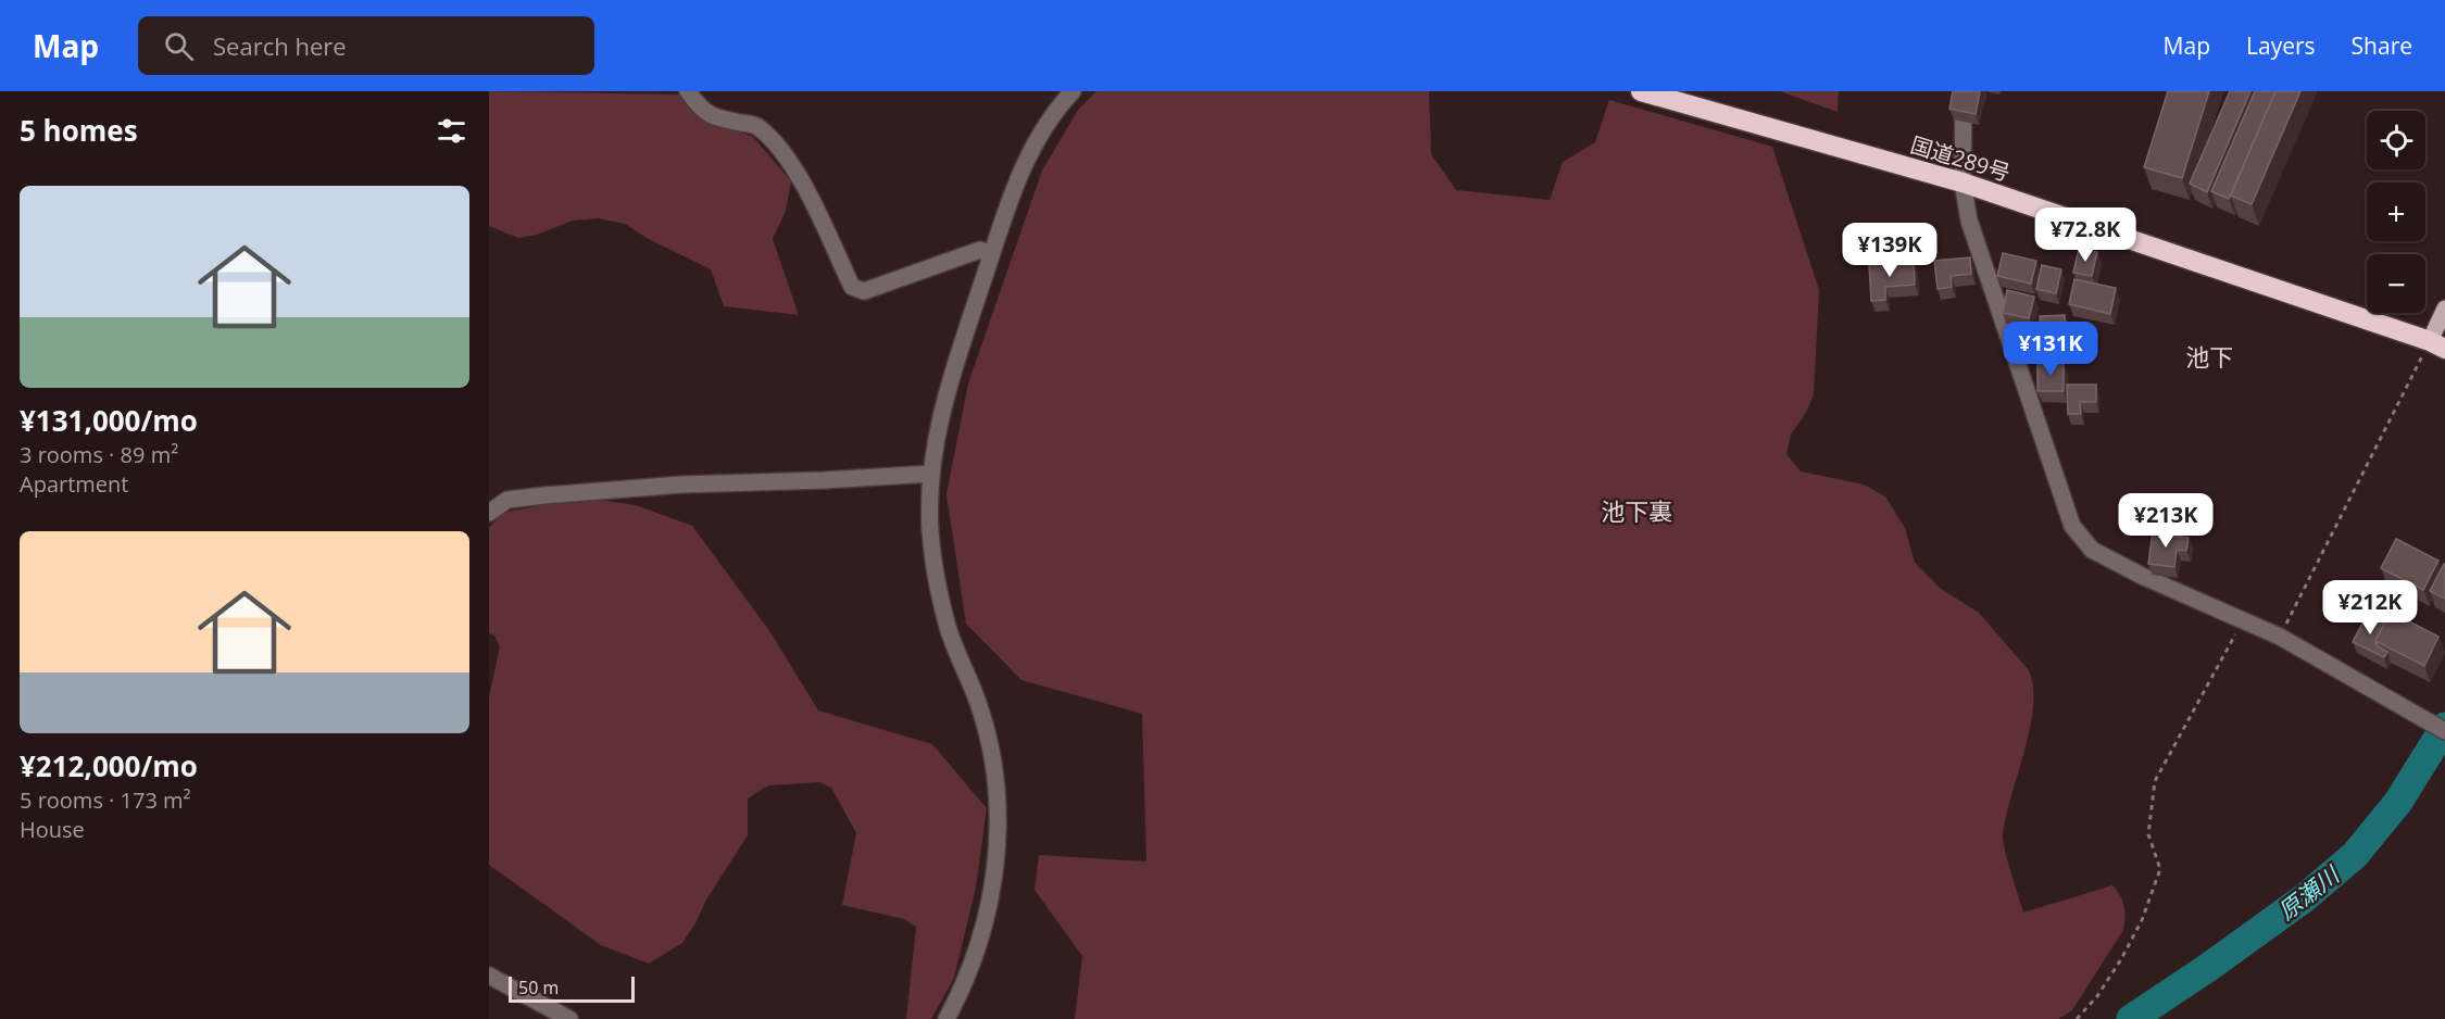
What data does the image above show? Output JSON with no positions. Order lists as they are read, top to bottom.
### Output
{
  "streets": {
    "highway": ["国道289号"]
  },
  "districts": ["池下", "池下裏"],
  "water": ["原瀬川"],
  "scale_bar": "50 m",
  "page": {
    "header": "Map",
    "search": "Search here",
    "nav": ["Map", "Layers", "Share"],
    "heading": "5 homes",
    "map_buttons": ["+", "−"],
    "list": [
      {
        "name": "¥131,000/mo",
        "note": "3 rooms · 89 m² · Apartment"
      },
      {
        "name": "¥212,000/mo",
        "note": "5 rooms · 173 m² · House"
      }
    ],
    "price": [
      "¥72.8K",
      "¥139K",
      "¥131K",
      "¥213K",
      "¥212K"
    ],
    "scale": "50 m"
  }
}
